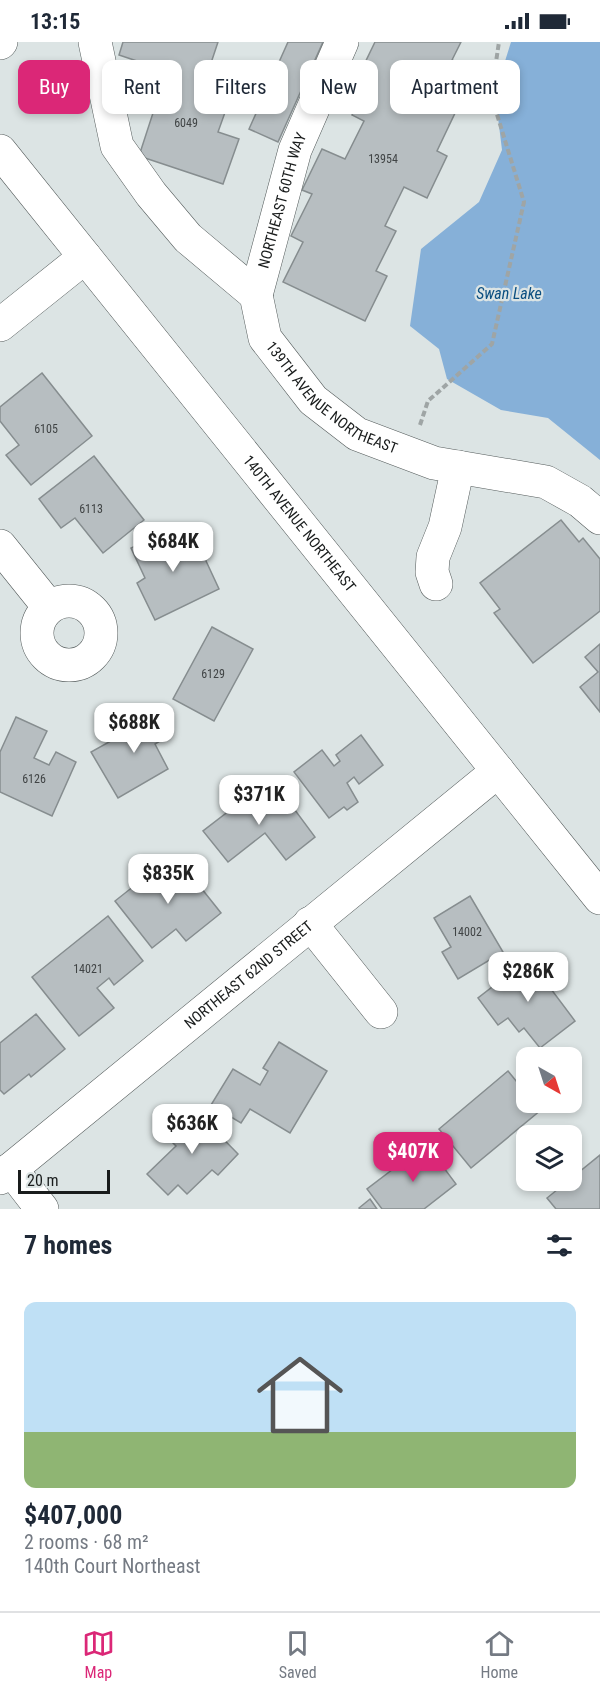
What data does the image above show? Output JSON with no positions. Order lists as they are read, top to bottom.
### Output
{
  "streets": {
    "street": [
      "NORTHEAST 60TH WAY",
      "139TH AVENUE NORTHEAST",
      "140TH AVENUE NORTHEAST",
      "NORTHEAST 62ND STREET"
    ]
  },
  "crossings": [
    ["NORTHEAST 60TH WAY", "139TH AVENUE NORTHEAST"],
    ["140TH AVENUE NORTHEAST", "NORTHEAST 62ND STREET"]
  ],
  "water": ["Swan Lake"],
  "house_numbers": [
    "6049",
    "13954",
    "6105",
    "6113",
    "6129",
    "6126",
    "14002",
    "14021"
  ],
  "scale_bar": "20 m",
  "north": "bottom right",
  "page": {
    "status": "13:15",
    "chip": [
      "Buy",
      "Rent",
      "Filters",
      "New",
      "Apartment"
    ],
    "price": [
      "$684K",
      "$688K",
      "$371K",
      "$835K",
      "$286K",
      "$636K",
      "$407K"
    ],
    "scale": "20 m",
    "heading": "7 homes",
    "list": [
      {
        "name": "$407,000",
        "note": "2 rooms · 68 m² · 140th Court Northeast"
      }
    ],
    "tabs": ["Map", "Saved", "Home"]
  }
}
